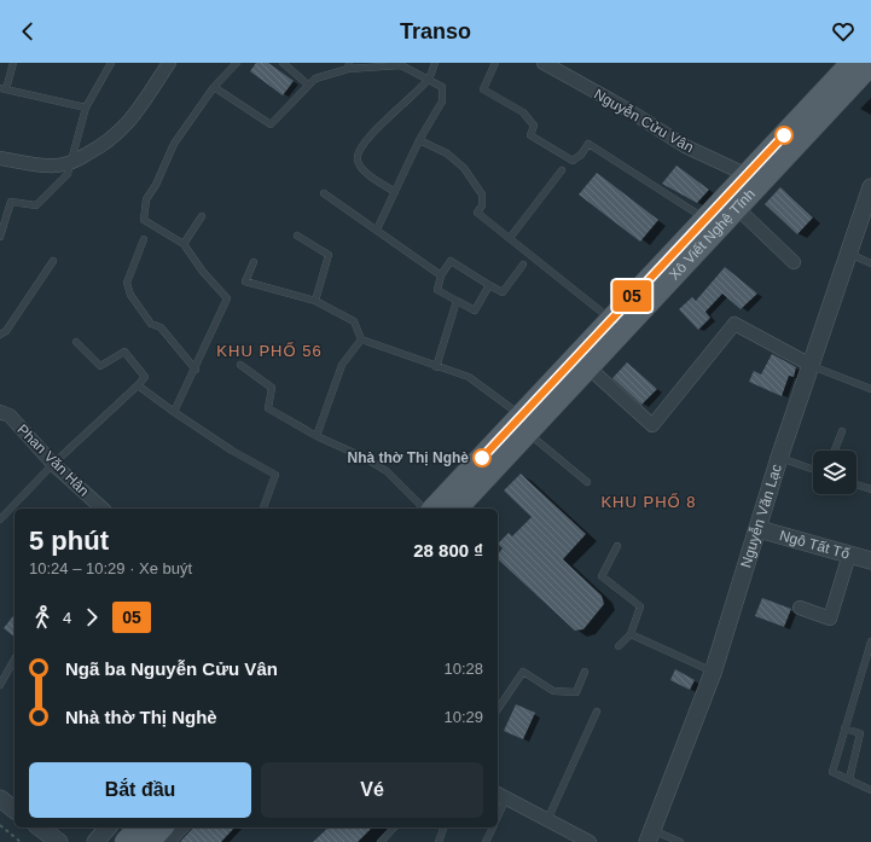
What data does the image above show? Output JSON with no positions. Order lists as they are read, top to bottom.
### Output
{
  "streets": {
    "main road": ["Xô Viết Nghệ Tĩnh"],
    "street": [
      "Nguyễn Cửu Vân",
      "Phan Văn Hân",
      "Nguyễn Văn Lạc",
      "Ngô Tất Tố"
    ]
  },
  "crossings": [
    ["Nguyễn Cửu Vân", "Xô Viết Nghệ Tĩnh"],
    ["Nguyễn Văn Lạc", "Ngô Tất Tố"]
  ],
  "districts": ["KHU PHỐ 56", "KHU PHỐ 8"],
  "places": ["Nhà thờ Thị Nghè"],
  "lines": ["bus line 05"],
  "page": {
    "header": "Transo",
    "on_map": "05",
    "heading": ["5 phút", "10:24 – 10:29 · Xe buýt", "28 800 ₫"],
    "legs": ["4", "05"],
    "list": [
      {
        "name": "Ngã ba Nguyễn Cửu Vân",
        "value": "10:28"
      },
      {
        "name": "Nhà thờ Thị Nghè",
        "value": "10:29"
      }
    ],
    "buttons": ["Bắt đầu", "Vé"]
  }
}
